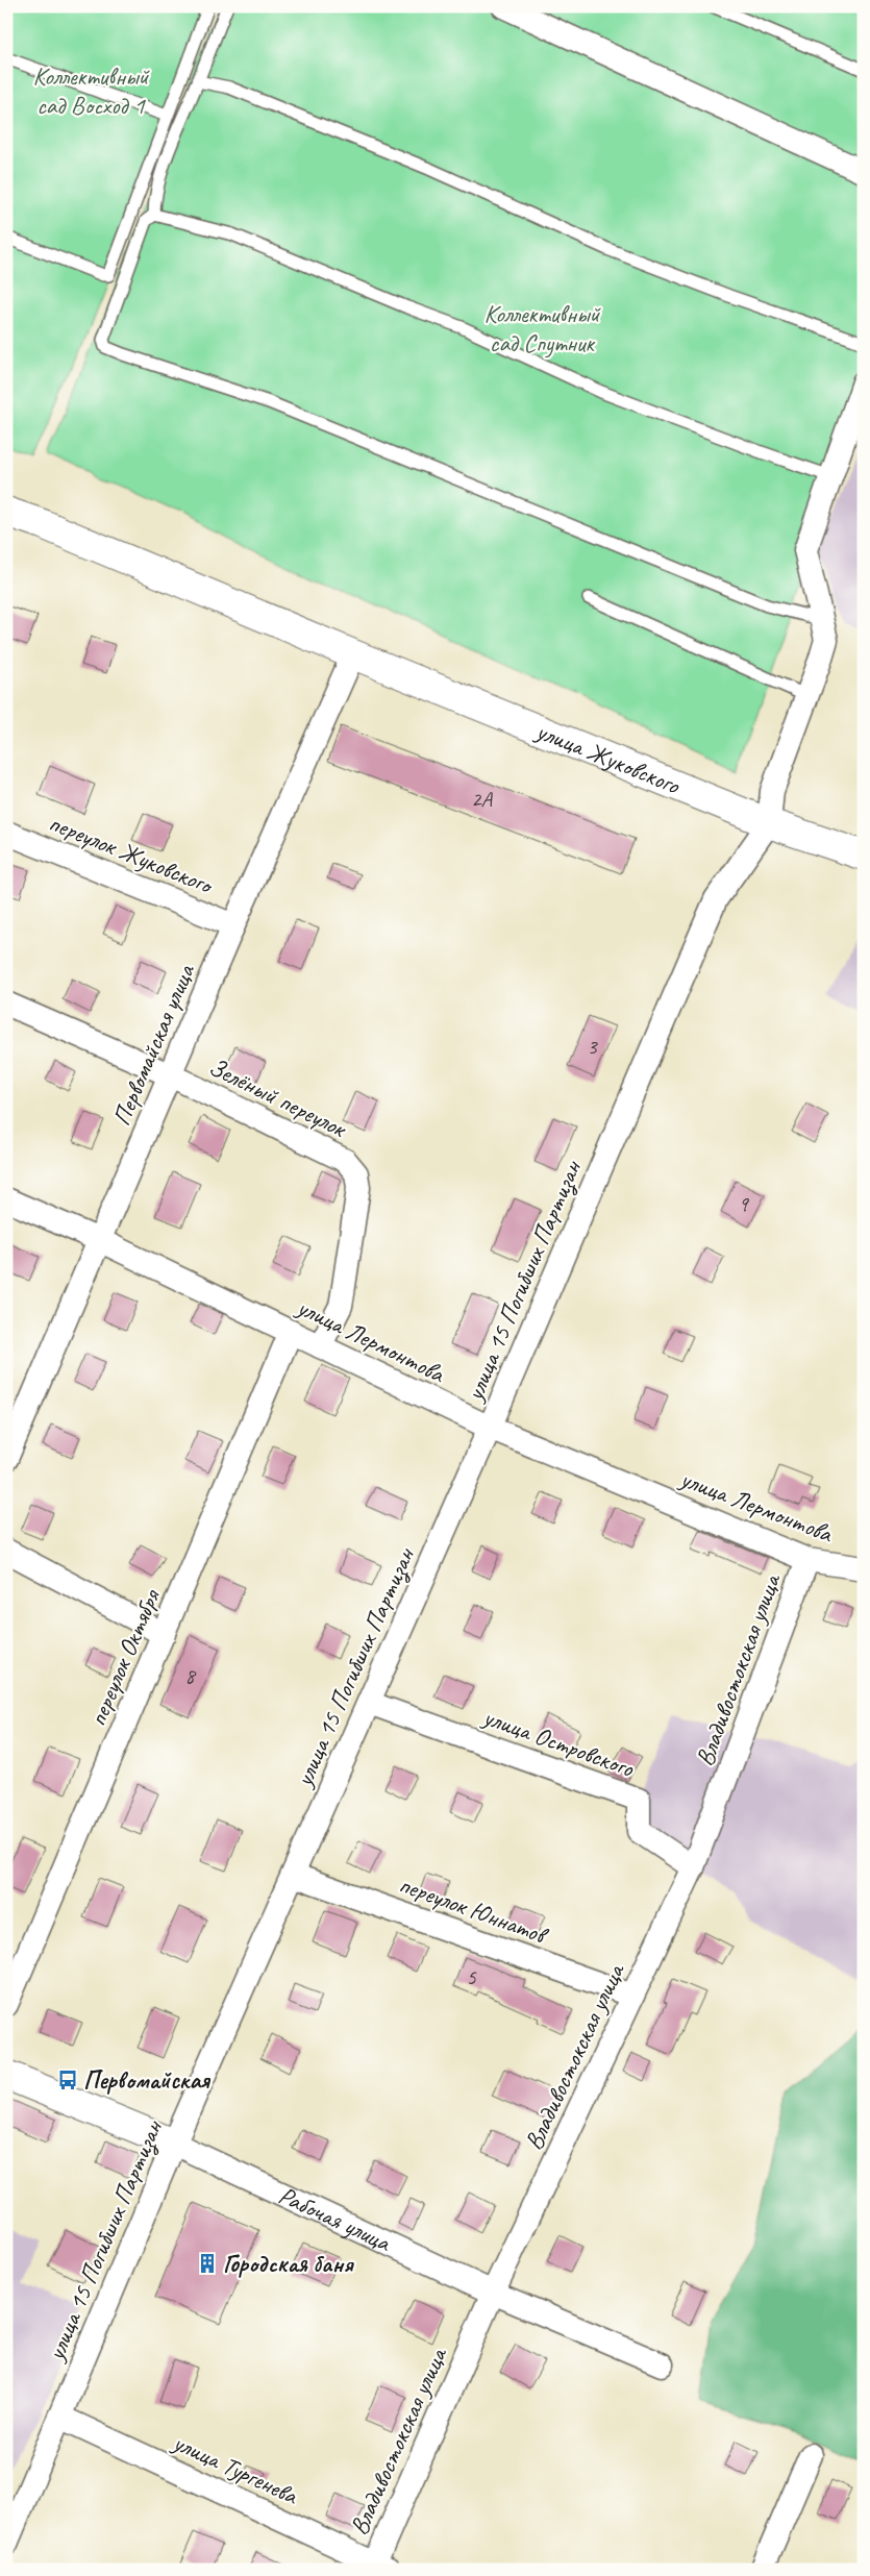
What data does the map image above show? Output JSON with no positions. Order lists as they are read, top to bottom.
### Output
{
  "streets": {
    "street": [
      "улица Жуковского",
      "переулок Жуковского",
      "Первомайская улица",
      "Зелёный переулок",
      "улица 15 Погибших Партизан",
      "улица Лермонтова",
      "переулок Октября",
      "Владивостокская улица",
      "улица Островского",
      "переулок Юннатов",
      "Рабочая улица",
      "улица Тургенева"
    ]
  },
  "crossings": [
    ["улица Жуковского", "Первомайская улица"],
    ["улица Жуковского", "улица 15 Погибших Партизан"],
    ["переулок Жуковского", "Первомайская улица"],
    ["Первомайская улица", "Зелёный переулок"],
    ["Первомайская улица", "улица Лермонтова"],
    ["Зелёный переулок", "улица Лермонтова"],
    ["улица 15 Погибших Партизан", "улица Лермонтова"],
    ["улица 15 Погибших Партизан", "улица Островского"],
    ["улица 15 Погибших Партизан", "переулок Юннатов"],
    ["улица 15 Погибших Партизан", "Рабочая улица"],
    ["улица 15 Погибших Партизан", "улица Тургенева"],
    ["улица Лермонтова", "переулок Октября"],
    ["улица Лермонтова", "Владивостокская улица"],
    ["Владивостокская улица", "улица Островского"],
    ["Владивостокская улица", "переулок Юннатов"],
    ["Владивостокская улица", "Рабочая улица"],
    ["Владивостокская улица", "улица Тургенева"]
  ],
  "parks": ["Коллективный сад Восход 1", "Коллективный сад Спутник"],
  "places": {
    "bus stop": ["Первомайская"],
    "building": ["Городская баня"]
  },
  "house_numbers": [
    "2А",
    "3",
    "9",
    "8",
    "5"
  ]
}
